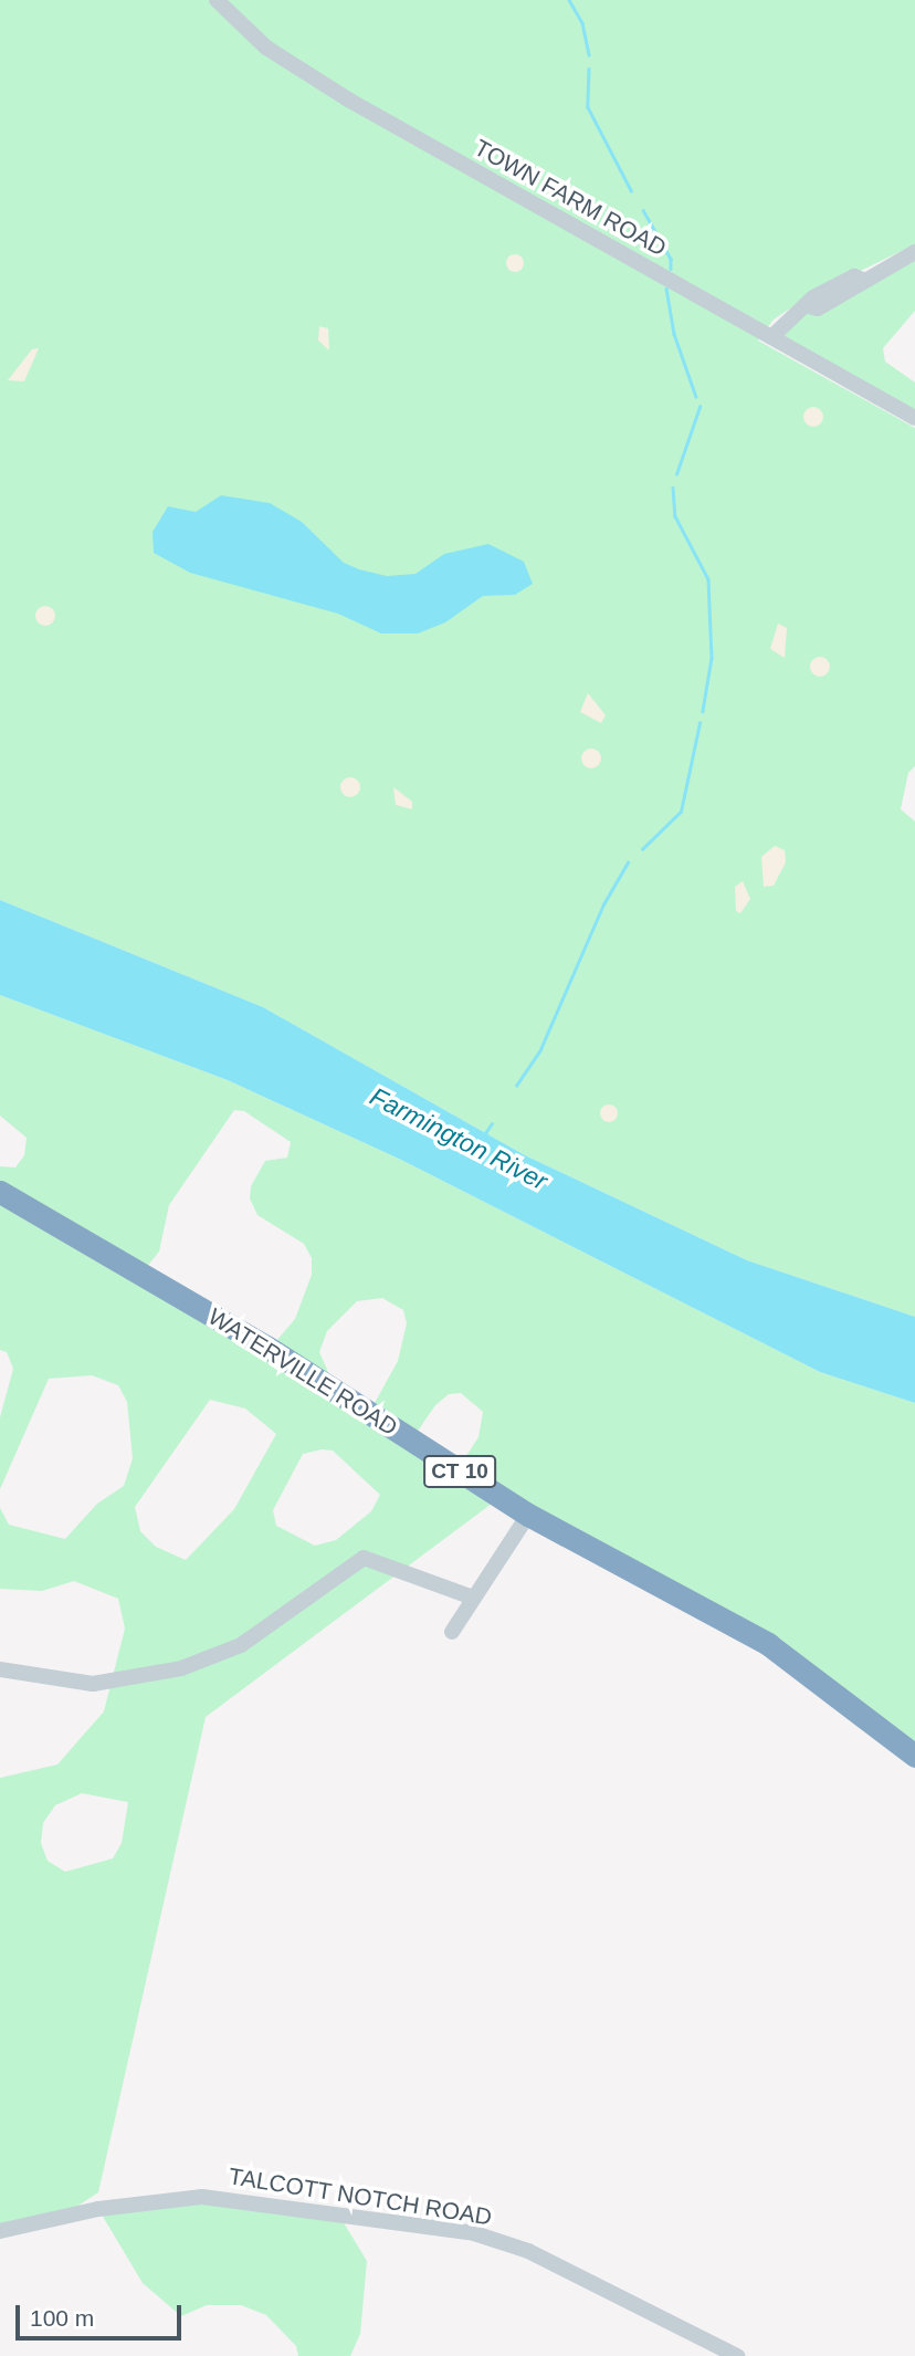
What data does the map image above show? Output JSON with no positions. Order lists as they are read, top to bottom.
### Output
{
  "streets": {
    "highway": ["WATERVILLE ROAD", "CT 10"],
    "street": ["TOWN FARM ROAD", "TALCOTT NOTCH ROAD"]
  },
  "water": ["Farmington River"],
  "scale_bar": "100 m"
}
